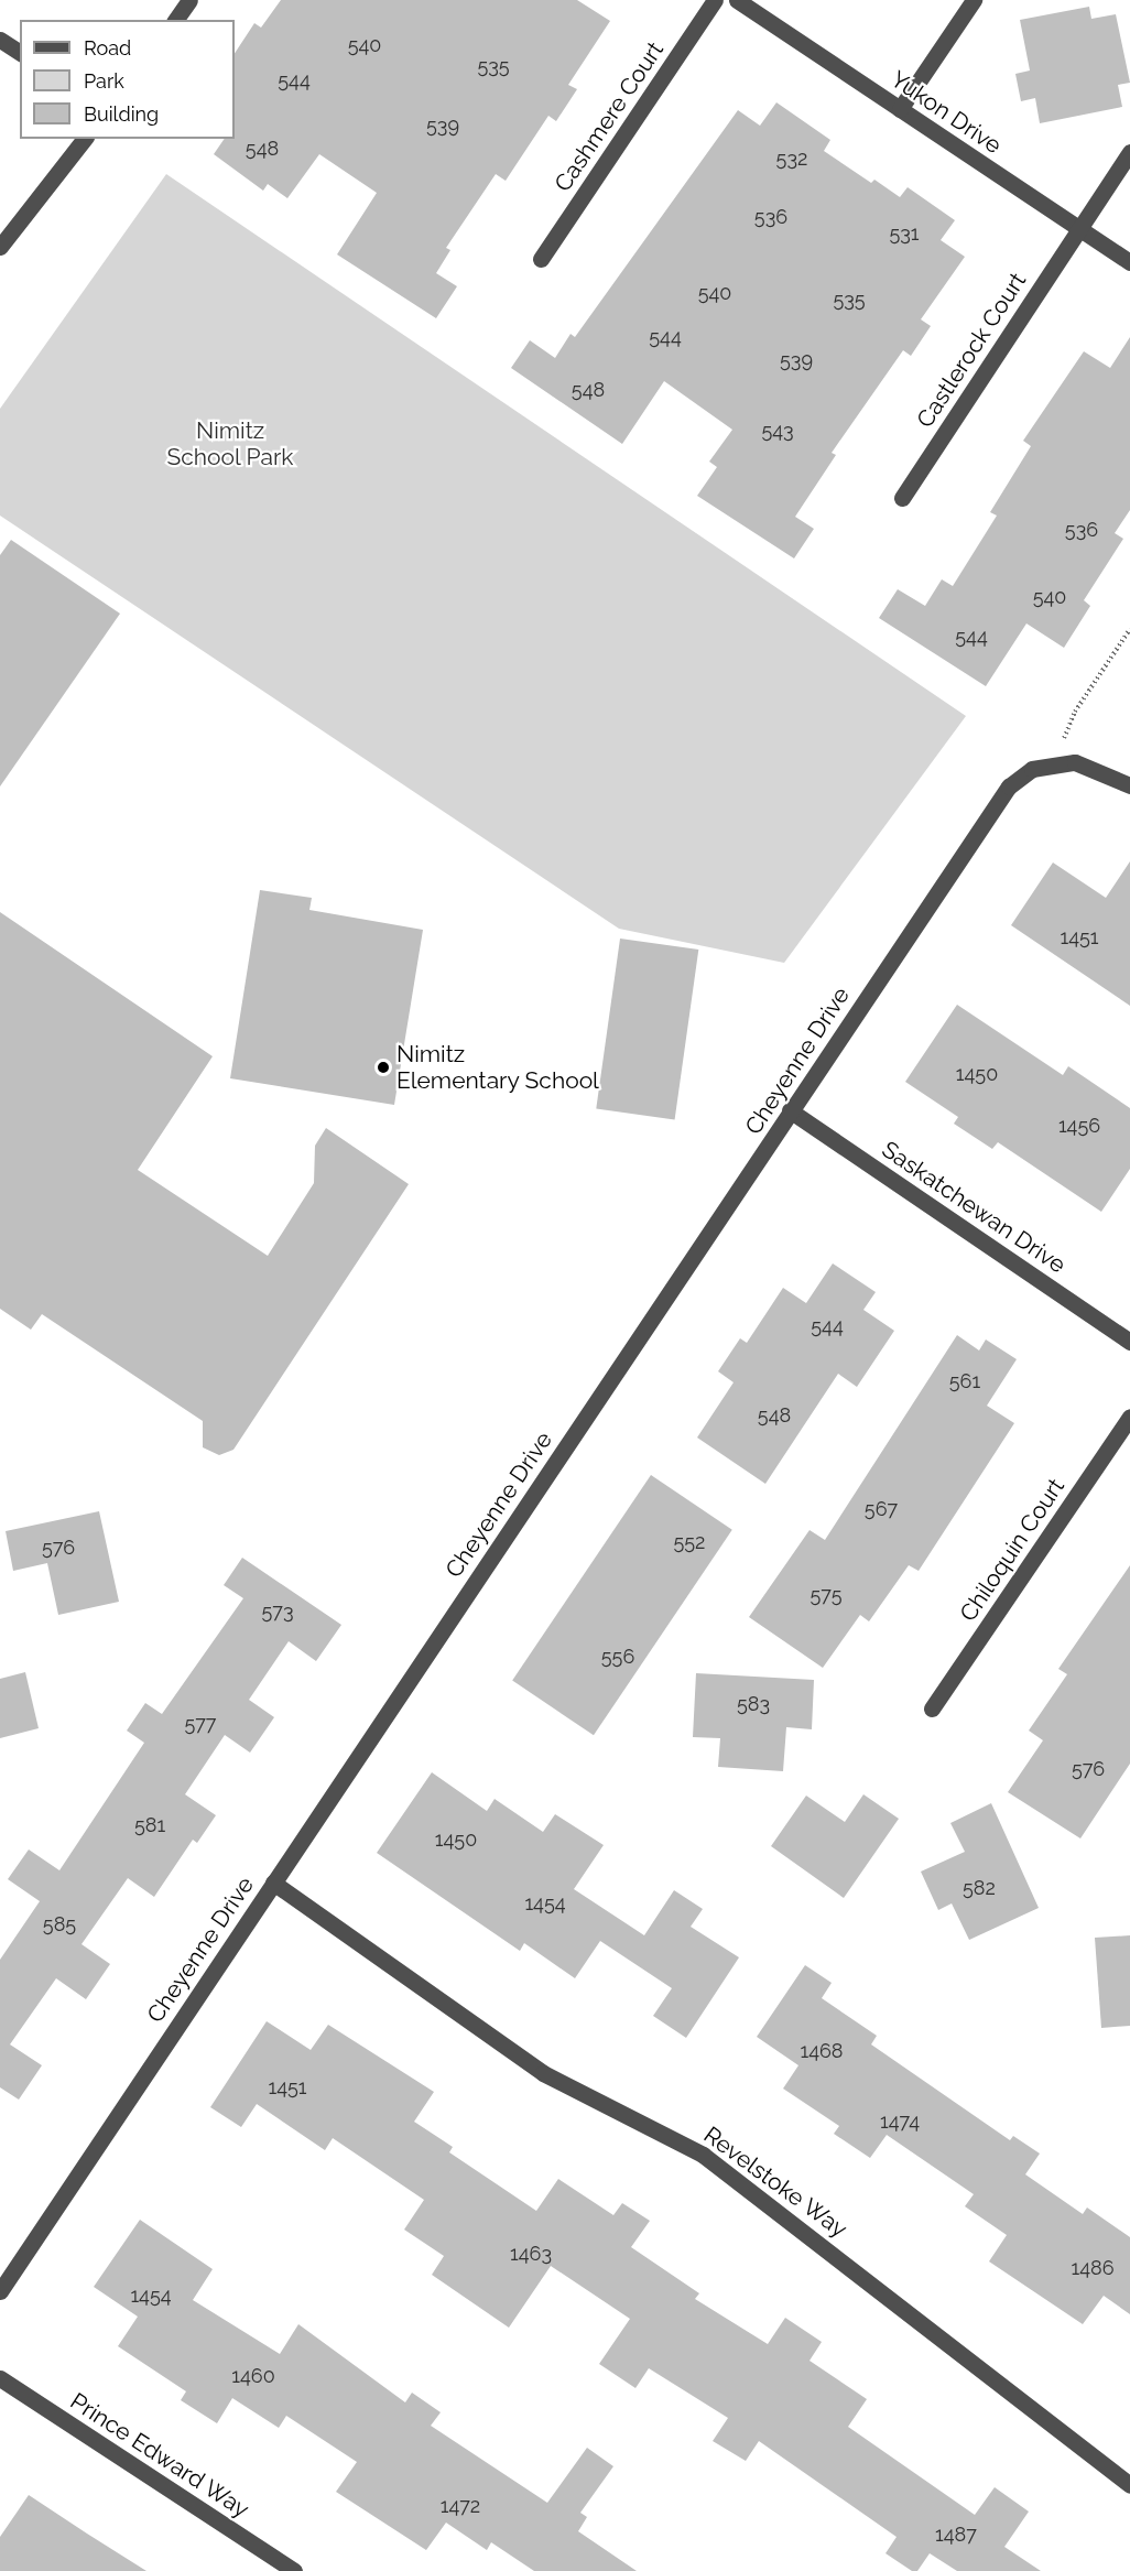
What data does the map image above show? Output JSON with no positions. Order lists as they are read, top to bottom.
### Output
{
  "streets": {
    "street": [
      "Yukon Drive",
      "Cashmere Court",
      "Castlerock Court",
      "Cheyenne Drive",
      "Saskatchewan Drive",
      "Chiloquin Court",
      "Revelstoke Way",
      "Prince Edward Way"
    ]
  },
  "crossings": [
    ["Yukon Drive", "Castlerock Court"],
    ["Cheyenne Drive", "Saskatchewan Drive"],
    ["Cheyenne Drive", "Revelstoke Way"]
  ],
  "parks": ["Nimitz School Park"],
  "places": ["Nimitz Elementary School"],
  "house_numbers": [
    "540",
    "535",
    "544",
    "539",
    "548",
    "532",
    "536",
    "531",
    "540",
    "535",
    "544",
    "539",
    "548",
    "543",
    "536",
    "540",
    "544",
    "1451",
    "1450",
    "1456",
    "544",
    "561",
    "548",
    "567",
    "552",
    "576",
    "575",
    "573",
    "556",
    "583",
    "577",
    "576",
    "581",
    "1450",
    "582",
    "1454",
    "585",
    "1468",
    "1451",
    "1474",
    "1463",
    "1486",
    "1454",
    "1460",
    "1472",
    "1487"
  ],
  "legend": ["Road", "Park", "Building"]
}
